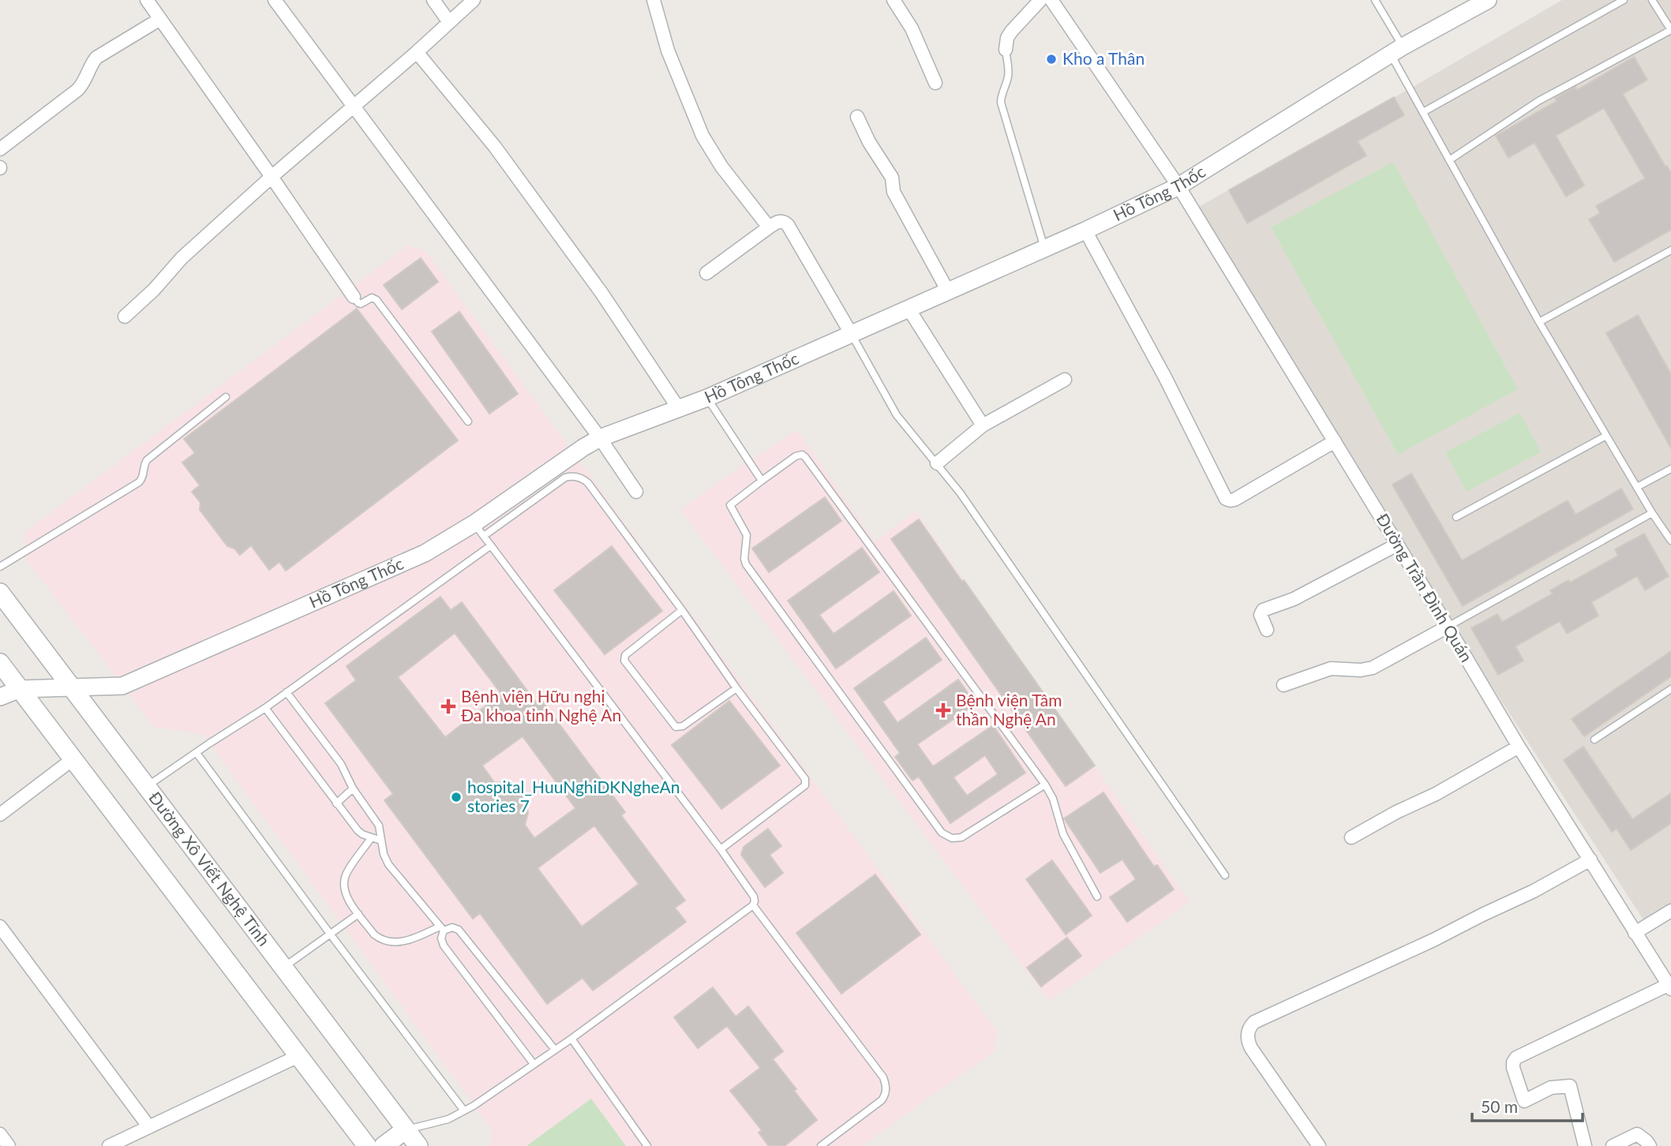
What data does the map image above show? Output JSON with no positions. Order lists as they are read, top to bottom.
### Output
{
  "streets": {
    "main road": ["Đường Xô Viết Nghệ Tĩnh"],
    "street": ["Hồ Tông Thốc", "Đường Trần Đình Quán"]
  },
  "crossings": [
    ["Hồ Tông Thốc", "Đường Trần Đình Quán"],
    ["Hồ Tông Thốc", "Đường Xô Viết Nghệ Tĩnh"]
  ],
  "places": {
    "other": ["Kho a Thân", "hospital_HuuNghiDKNgheAn stories 7"],
    "health": ["Bệnh viện Hữu nghị Đa khoa tỉnh Nghệ An", "Bệnh viện Tâm thần Nghệ An"]
  },
  "scale_bar": "50 m"
}
